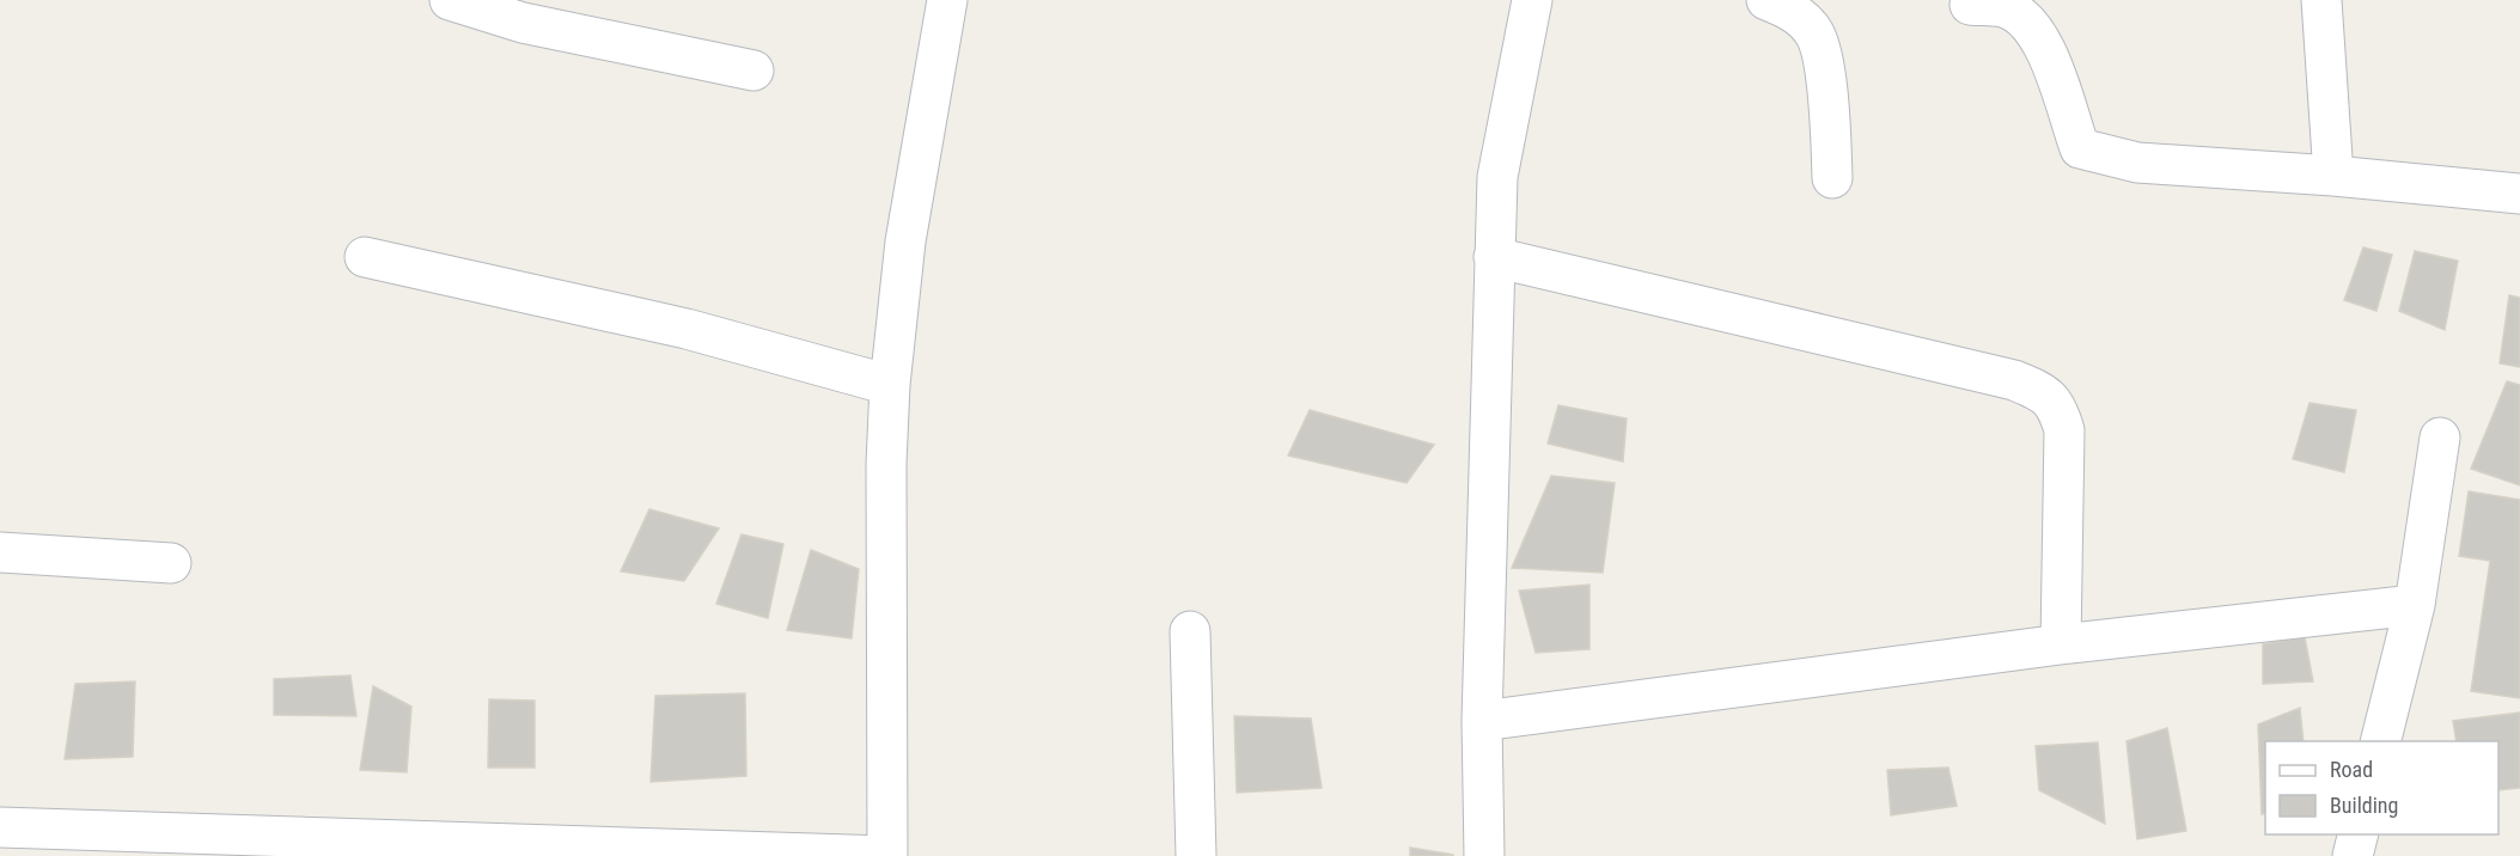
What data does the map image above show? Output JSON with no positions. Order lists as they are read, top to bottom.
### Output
{
  "legend": ["Road", "Building"]
}
